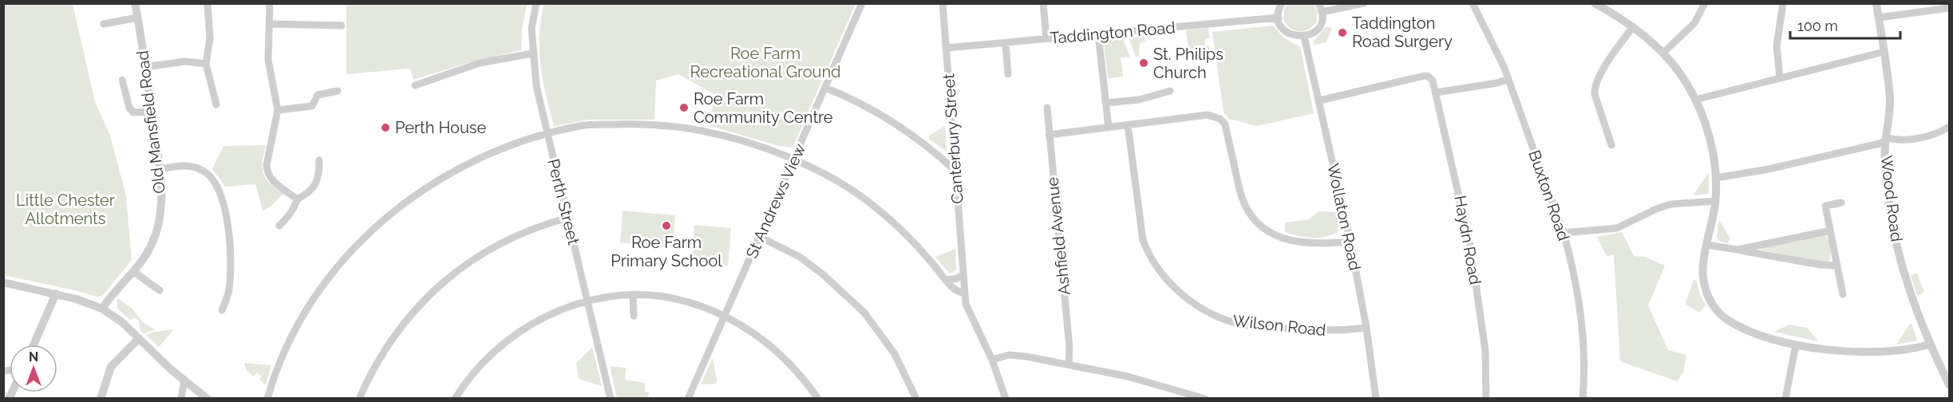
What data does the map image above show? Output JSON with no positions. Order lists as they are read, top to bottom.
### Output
{
  "streets": {
    "street": [
      "Taddington Road",
      "Old Mansfield Road",
      "Canterbury Street",
      "Buxton Road",
      "Wood Road",
      "St Andrews View",
      "Perth Street",
      "Wollaton Road",
      "Ashfield Avenue",
      "Haydn Road",
      "Wilson Road"
    ]
  },
  "crossings": [
    ["Taddington Road", "Canterbury Street"],
    ["Wollaton Road", "Haydn Road"],
    ["Wollaton Road", "Wilson Road"]
  ],
  "parks": ["Roe Farm Recreational Ground", "Little Chester Allotments"],
  "places": [
    "Taddington Road Surgery",
    "St. Philips Church",
    "Roe Farm Community Centre",
    "Perth House",
    "Roe Farm Primary School"
  ],
  "scale_bar": "100 m",
  "north": "top"
}
